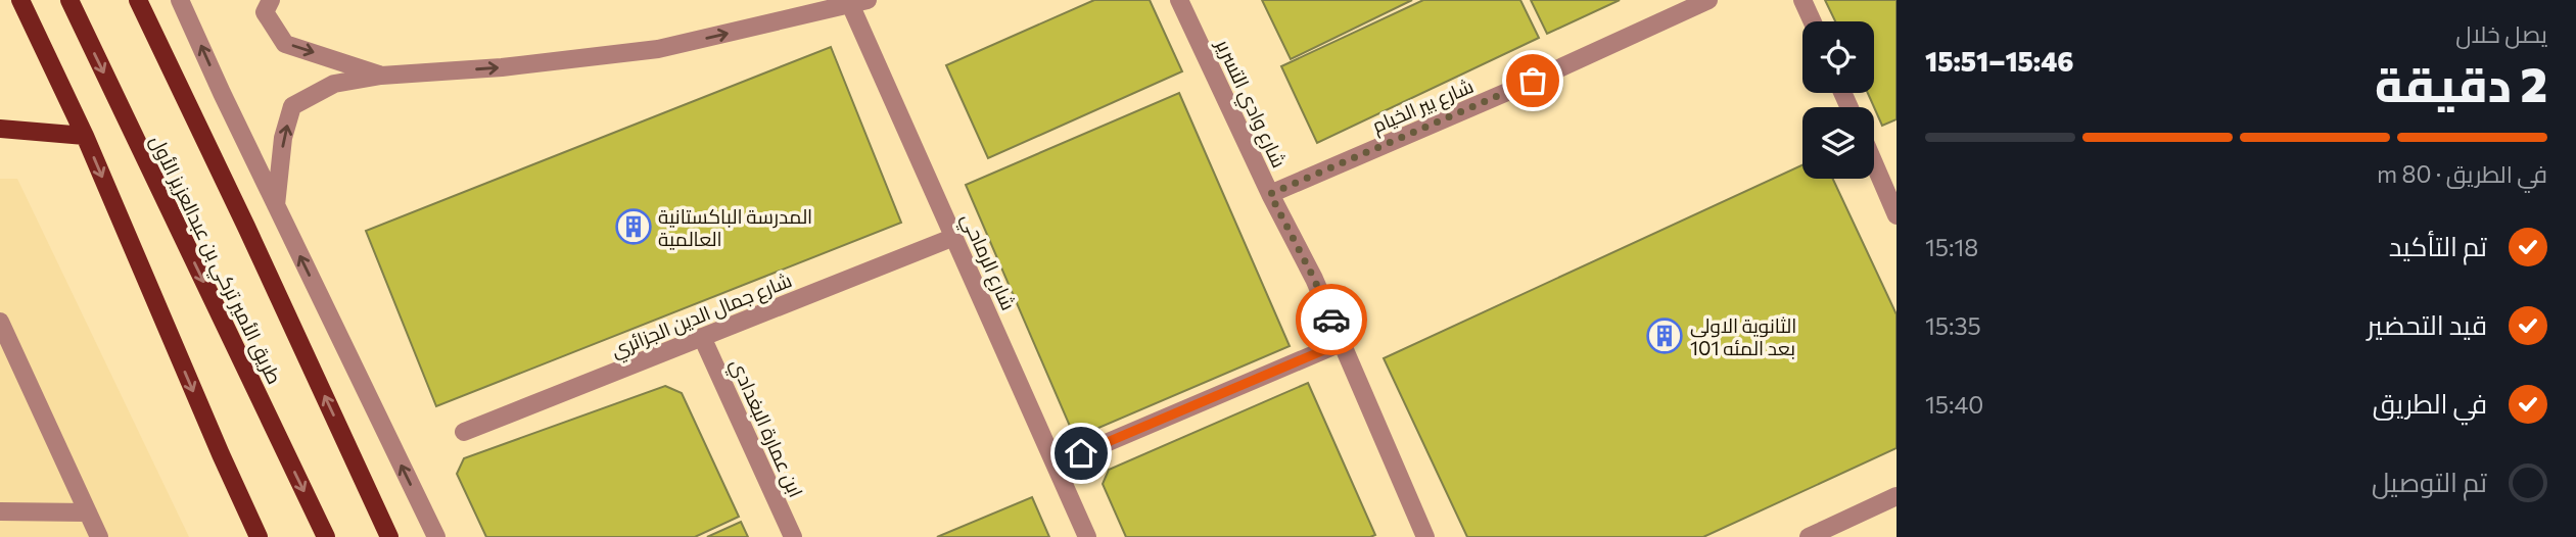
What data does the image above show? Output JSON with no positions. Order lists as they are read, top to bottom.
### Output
{
  "streets": {
    "main road": ["طريق الأمير تركي بن عبدالعزيز الأول"],
    "street": [
      "شارع وادي التسرير",
      "شارع بير الخيام",
      "شارع الرماحي",
      "شارع جمال الدين الجزائري",
      "ابن عمارة البغدادي"
    ]
  },
  "crossings": [
    ["شارع وادي التسرير", "شارع بير الخيام"],
    ["شارع الرماحي", "شارع جمال الدين الجزائري"],
    ["شارع جمال الدين الجزائري", "ابن عمارة البغدادي"]
  ],
  "places": {
    "building": ["المدرسة الباكستانية العالمية", "الثانوية الاولى بعد المئه 101"]
  },
  "page": {
    "heading": ["2 دقيقة", "يصل خلال", "15:46–15:51"],
    "bar": "في الطريق · 80 m",
    "list": [
      ["تم التأكيد", "15:18"],
      ["قيد التحضير", "15:35"],
      ["في الطريق", "15:40"],
      "تم التوصيل"
    ]
  }
}
